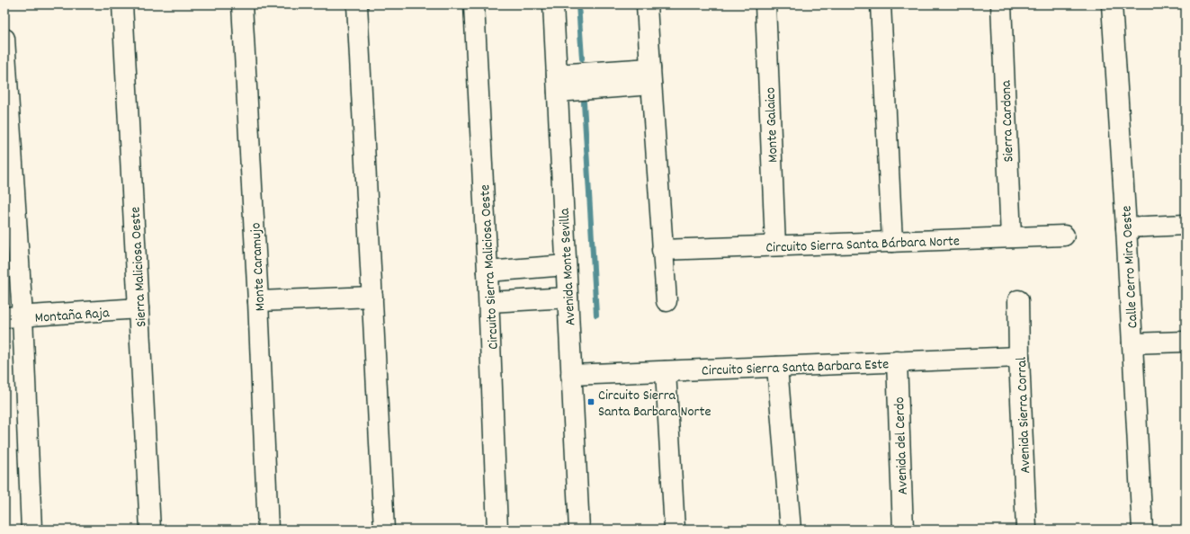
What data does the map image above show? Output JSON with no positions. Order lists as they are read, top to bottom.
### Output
{
  "streets": {
    "street": [
      "Sierra Cardona",
      "Monte Galaico",
      "Circuito Sierra Santa Bárbara Norte",
      "Sierra Maliciosa Oeste",
      "Monte Caramujo",
      "Circuito Sierra Maliciosa Oeste",
      "Avenida Monte Sevilla",
      "Calle Cerro Mira Oeste",
      "Montaña Raja",
      "Circuito Sierra Santa Barbara Este",
      "Avenida Sierra Corral",
      "Avenida del Cerdo"
    ]
  },
  "crossings": [
    ["Sierra Cardona", "Circuito Sierra Santa Bárbara Norte"],
    ["Monte Galaico", "Circuito Sierra Santa Bárbara Norte"],
    ["Sierra Maliciosa Oeste", "Montaña Raja"],
    ["Avenida Monte Sevilla", "Circuito Sierra Santa Barbara Este"],
    ["Circuito Sierra Santa Barbara Este", "Avenida Sierra Corral"],
    ["Circuito Sierra Santa Barbara Este", "Avenida del Cerdo"]
  ],
  "places": {
    "transit": ["Circuito Sierra Santa Barbara Norte"]
  }
}
